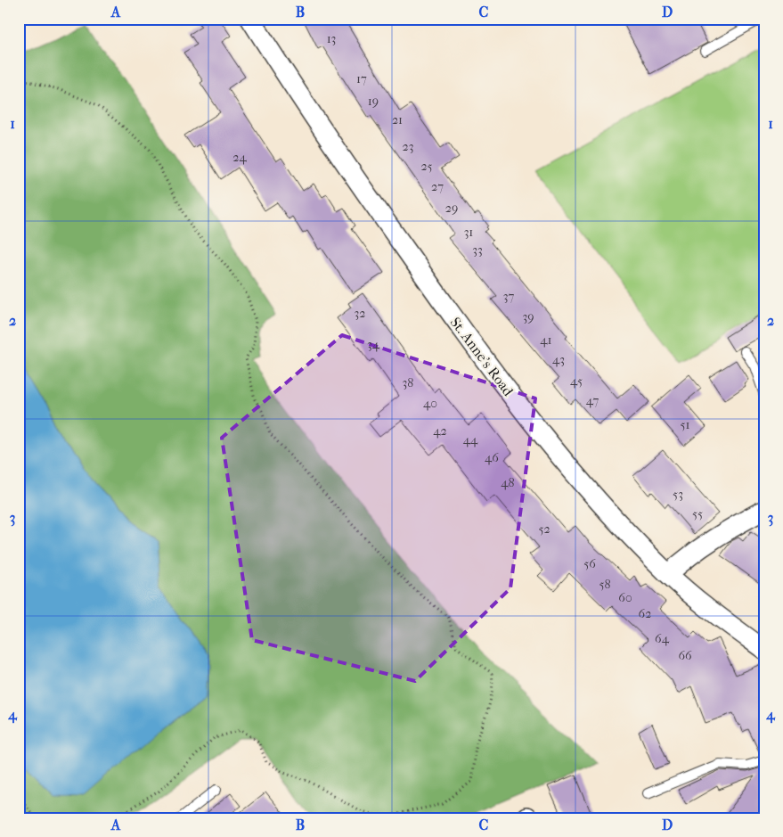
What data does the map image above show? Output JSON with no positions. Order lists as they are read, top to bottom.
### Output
{
  "streets": {
    "street": ["St. Anne's Road"]
  },
  "house_numbers": [
    "13",
    "17",
    "19",
    "21",
    "23",
    "24",
    "25",
    "27",
    "29",
    "31",
    "33",
    "37",
    "32",
    "39",
    "41",
    "34",
    "43",
    "45",
    "38",
    "47",
    "40",
    "51",
    "42",
    "44",
    "46",
    "48",
    "53",
    "55",
    "52",
    "56",
    "58",
    "60",
    "62",
    "64",
    "66"
  ],
  "grid": {
    "columns": [
      "A",
      "B",
      "C",
      "D"
    ],
    "rows": [
      "1",
      "2",
      "3",
      "4"
    ]
  }
}
